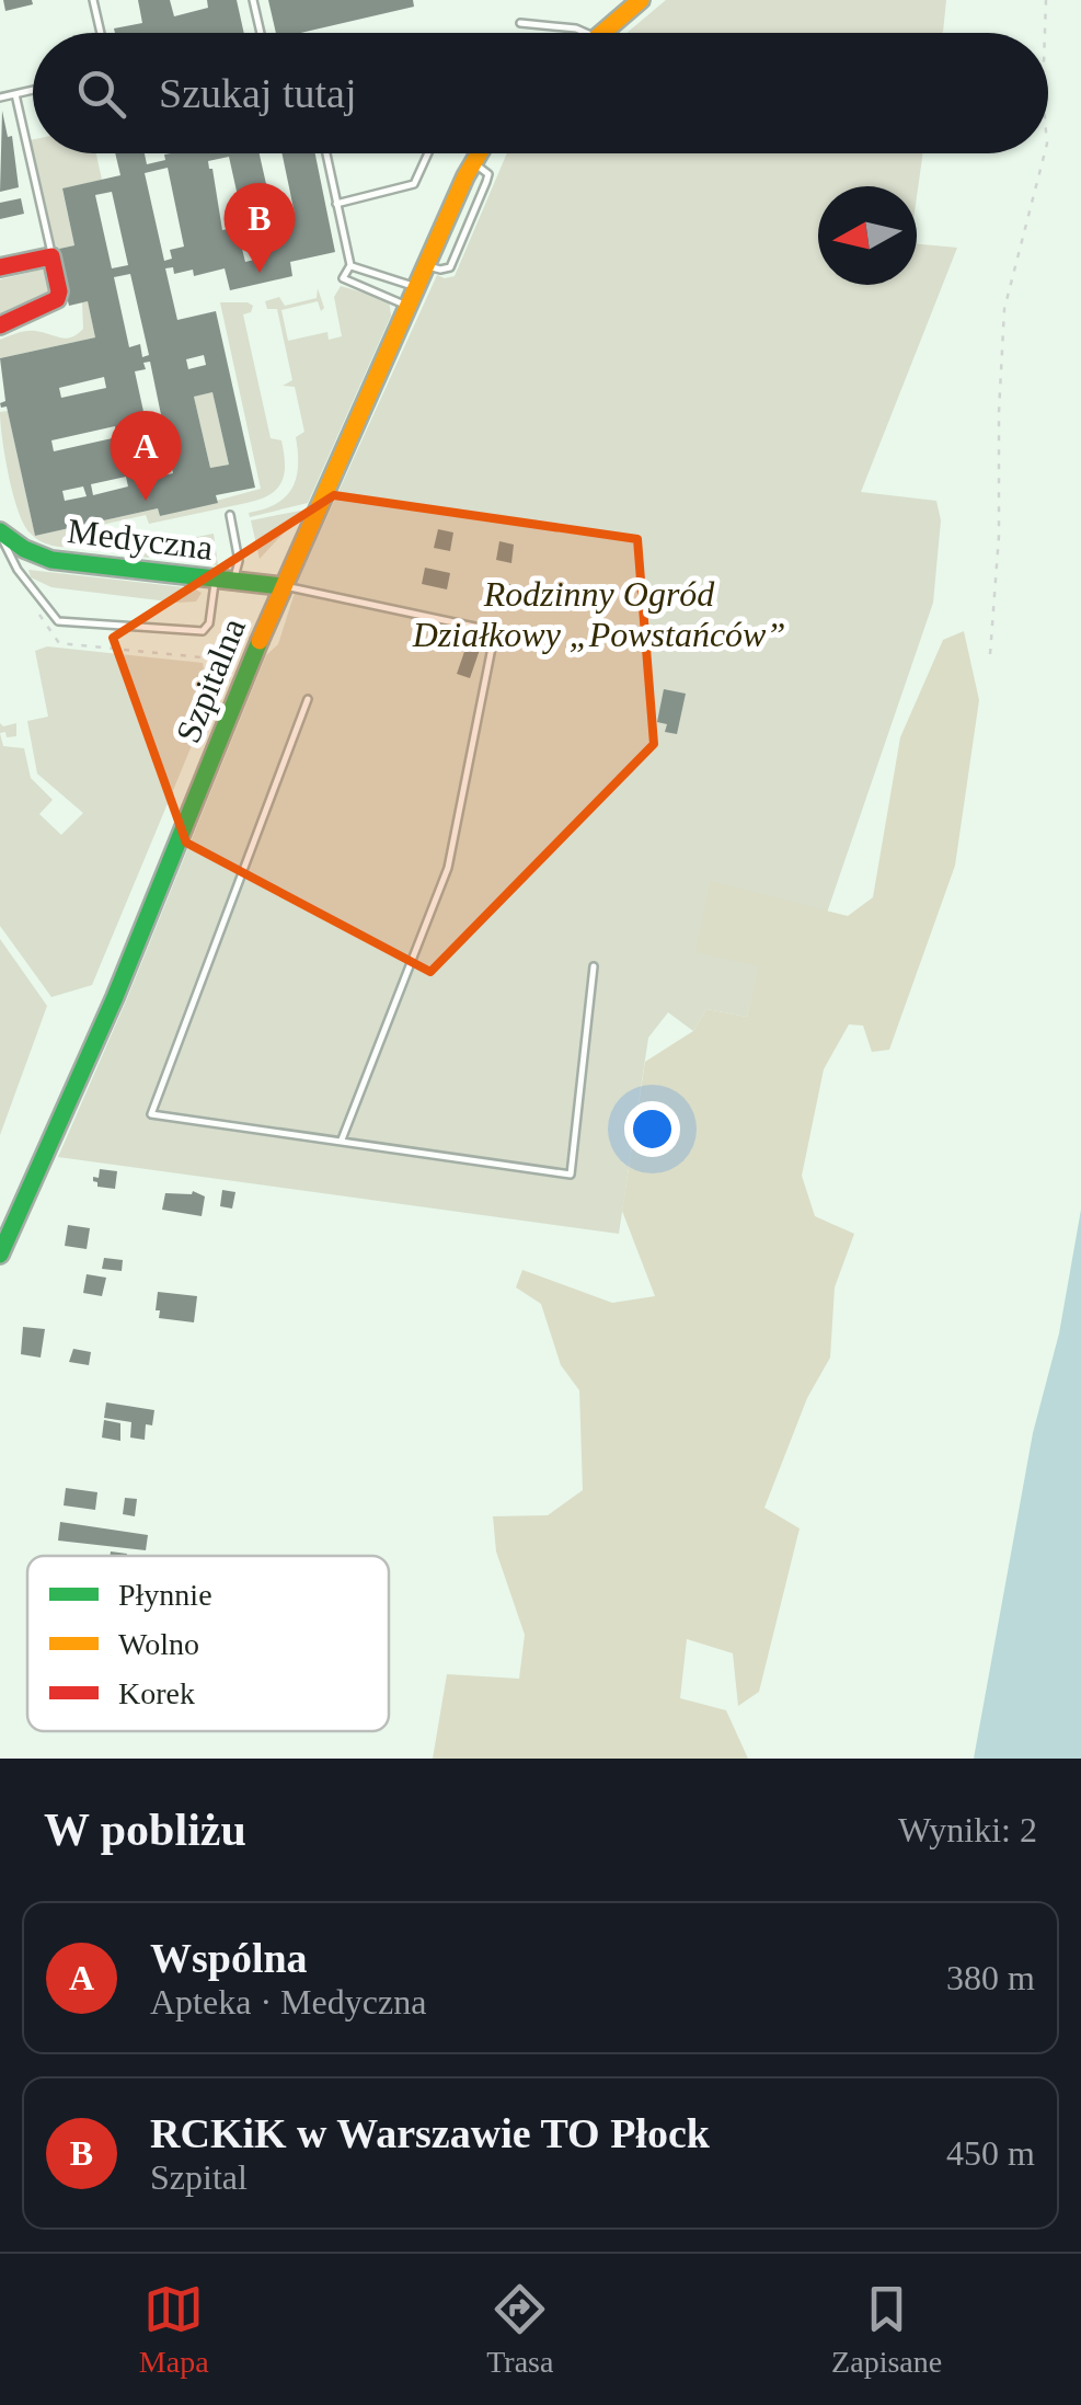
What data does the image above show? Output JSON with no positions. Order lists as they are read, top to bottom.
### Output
{
  "streets": {
    "street": ["Medyczna", "Szpitalna"]
  },
  "crossings": [
    ["Medyczna", "Szpitalna"]
  ],
  "parks": ["Rodzinny Ogród Działkowy „Powstańców”"],
  "legend": ["Płynnie", "Wolno", "Korek"],
  "north": "left",
  "page": {
    "search": "Szukaj tutaj",
    "pins": ["B", "A"],
    "heading": ["W pobliżu", "Wyniki: 2"],
    "list": [
      {
        "mark": "A",
        "name": "Wspólna",
        "note": "Apteka · Medyczna",
        "value": "380 m"
      },
      {
        "mark": "B",
        "name": "RCKiK w Warszawie TO Płock",
        "note": "Szpital",
        "value": "450 m"
      }
    ],
    "nav": ["Mapa", "Trasa", "Zapisane"]
  }
}
